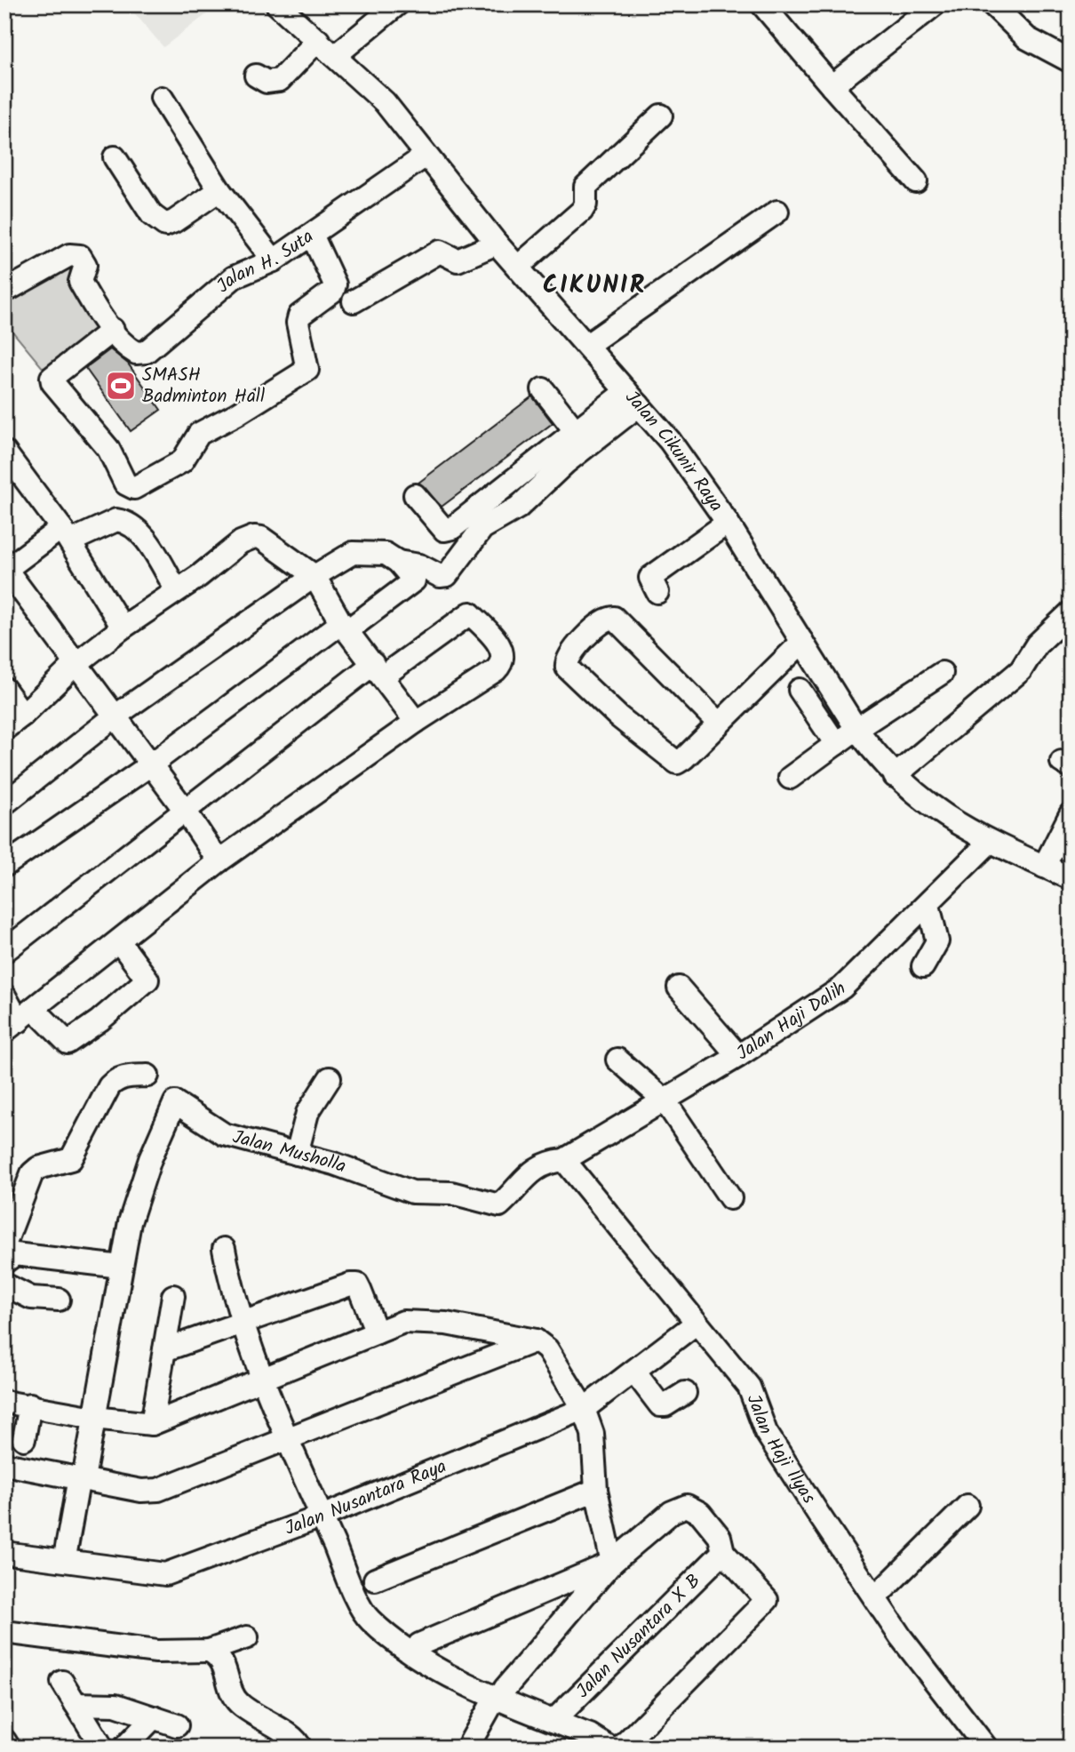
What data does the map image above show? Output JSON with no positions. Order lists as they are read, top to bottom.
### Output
{
  "streets": {
    "street": [
      "Jalan H. Suta",
      "Jalan Cikunir Raya",
      "Jalan Haji Dalih",
      "Jalan Musholla",
      "Jalan Haji Ilyas",
      "Jalan Nusantara Raya",
      "Jalan Nusantara X B"
    ]
  },
  "crossings": [
    ["Jalan H. Suta", "Jalan Cikunir Raya"],
    ["Jalan Cikunir Raya", "Jalan Haji Dalih"],
    ["Jalan Haji Dalih", "Jalan Musholla"],
    ["Jalan Haji Dalih", "Jalan Haji Ilyas"],
    ["Jalan Musholla", "Jalan Haji Ilyas"],
    ["Jalan Haji Ilyas", "Jalan Nusantara Raya"]
  ],
  "districts": ["CIKUNIR"],
  "places": {
    "sports": ["SMASH Badminton Hall"]
  }
}
